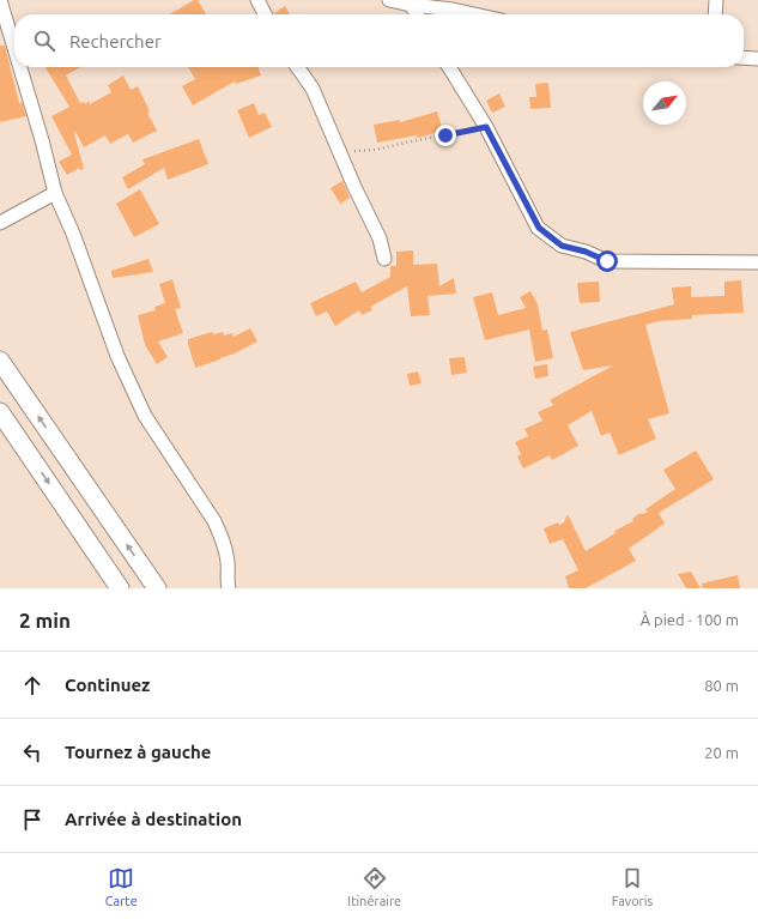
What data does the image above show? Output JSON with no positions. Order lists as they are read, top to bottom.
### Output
{
  "north": "top right",
  "page": {
    "search": "Rechercher",
    "heading": ["2 min", "À pied · 100 m"],
    "list": [
      ["Continuez", "80 m"],
      ["Tournez à gauche", "20 m"],
      "Arrivée à destination"
    ],
    "nav": ["Carte", "Itinéraire", "Favoris"]
  }
}
